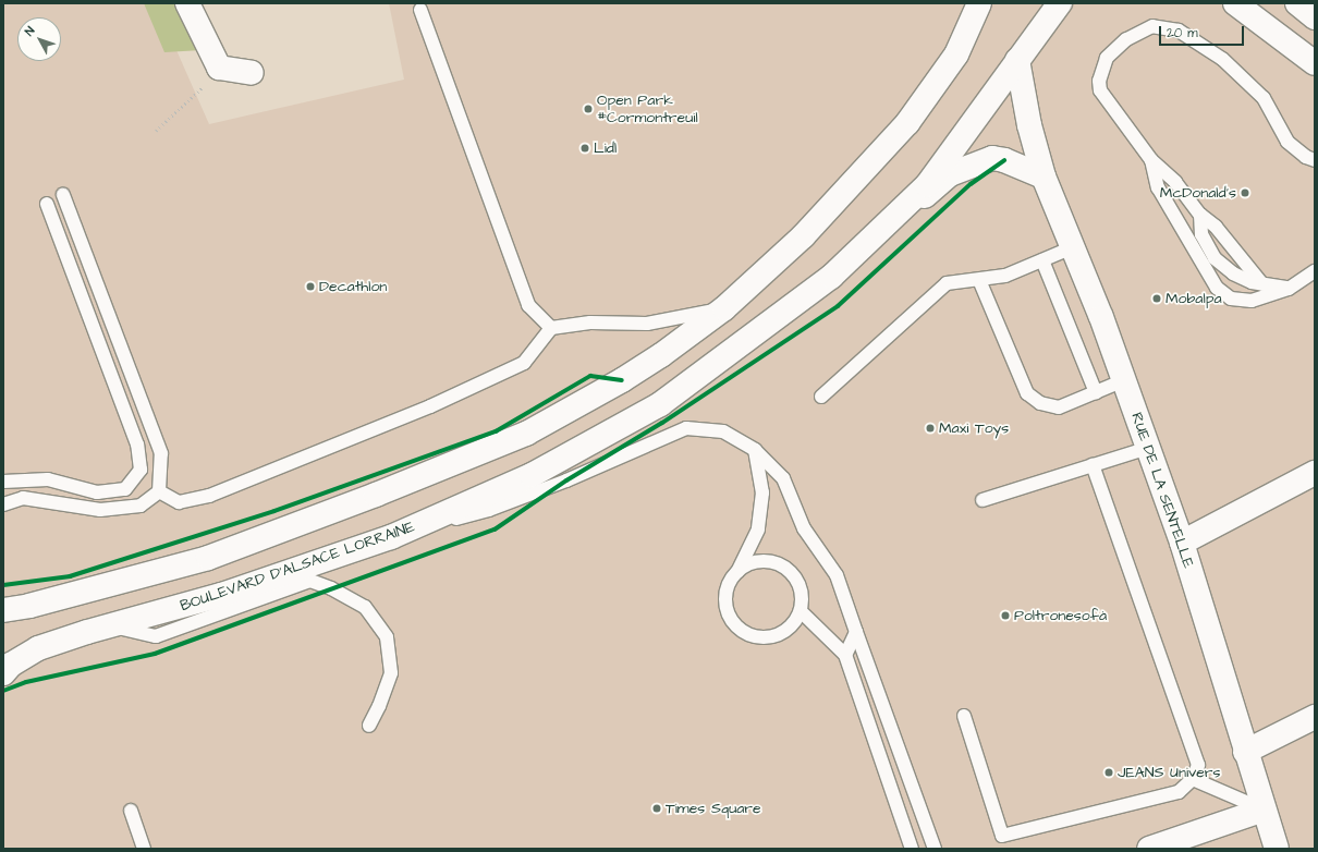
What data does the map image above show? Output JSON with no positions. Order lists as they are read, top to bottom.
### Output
{
  "streets": {
    "main road": ["RUE DE LA SENTELLE", "BOULEVARD D'ALSACE LORRAINE"]
  },
  "crossings": [
    ["RUE DE LA SENTELLE", "BOULEVARD D'ALSACE LORRAINE"]
  ],
  "places": [
    "Open Park #Cormontreuil",
    "Lidl",
    "McDonald's",
    "Decathlon",
    "Mobalpa",
    "Maxi Toys",
    "Poltronesofà",
    "JEANS Univers",
    "Times Square"
  ],
  "scale_bar": "20 m",
  "north": "top left"
}
